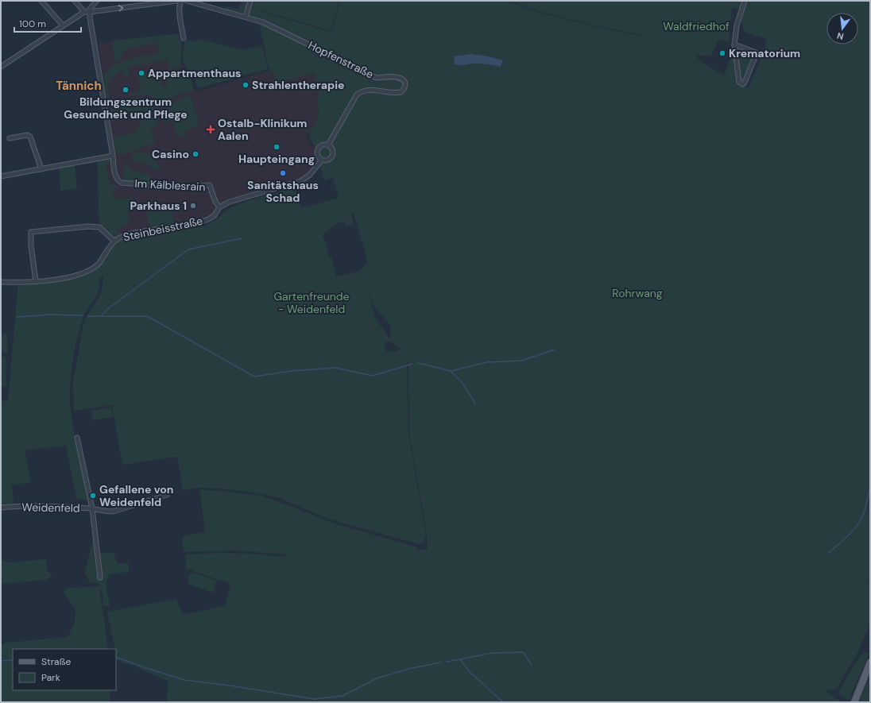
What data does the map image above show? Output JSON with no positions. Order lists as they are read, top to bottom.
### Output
{
  "streets": {
    "street": [
      "Hopfenstraße",
      "Im Kälblesrain",
      "Steinbeisstraße",
      "Weidenfeld"
    ]
  },
  "crossings": [
    ["Hopfenstraße", "Steinbeisstraße"],
    ["Im Kälblesrain", "Steinbeisstraße"]
  ],
  "districts": ["Tännich"],
  "parks": ["Waldfriedhof", "Rohrwang", "Gartenfreunde - Weidenfeld"],
  "places": {
    "other": [
      "Krematorium",
      "Appartmenthaus",
      "Strahlentherapie",
      "Bildungszentrum Gesundheit und Pflege",
      "Haupteingang",
      "Casino",
      "Sanitätshaus Schad",
      "Parkhaus 1",
      "Gefallene von Weidenfeld"
    ],
    "health": ["Ostalb-Klinikum Aalen"]
  },
  "legend": ["Straße", "Park"],
  "scale_bar": "100 m",
  "north": "bottom"
}
